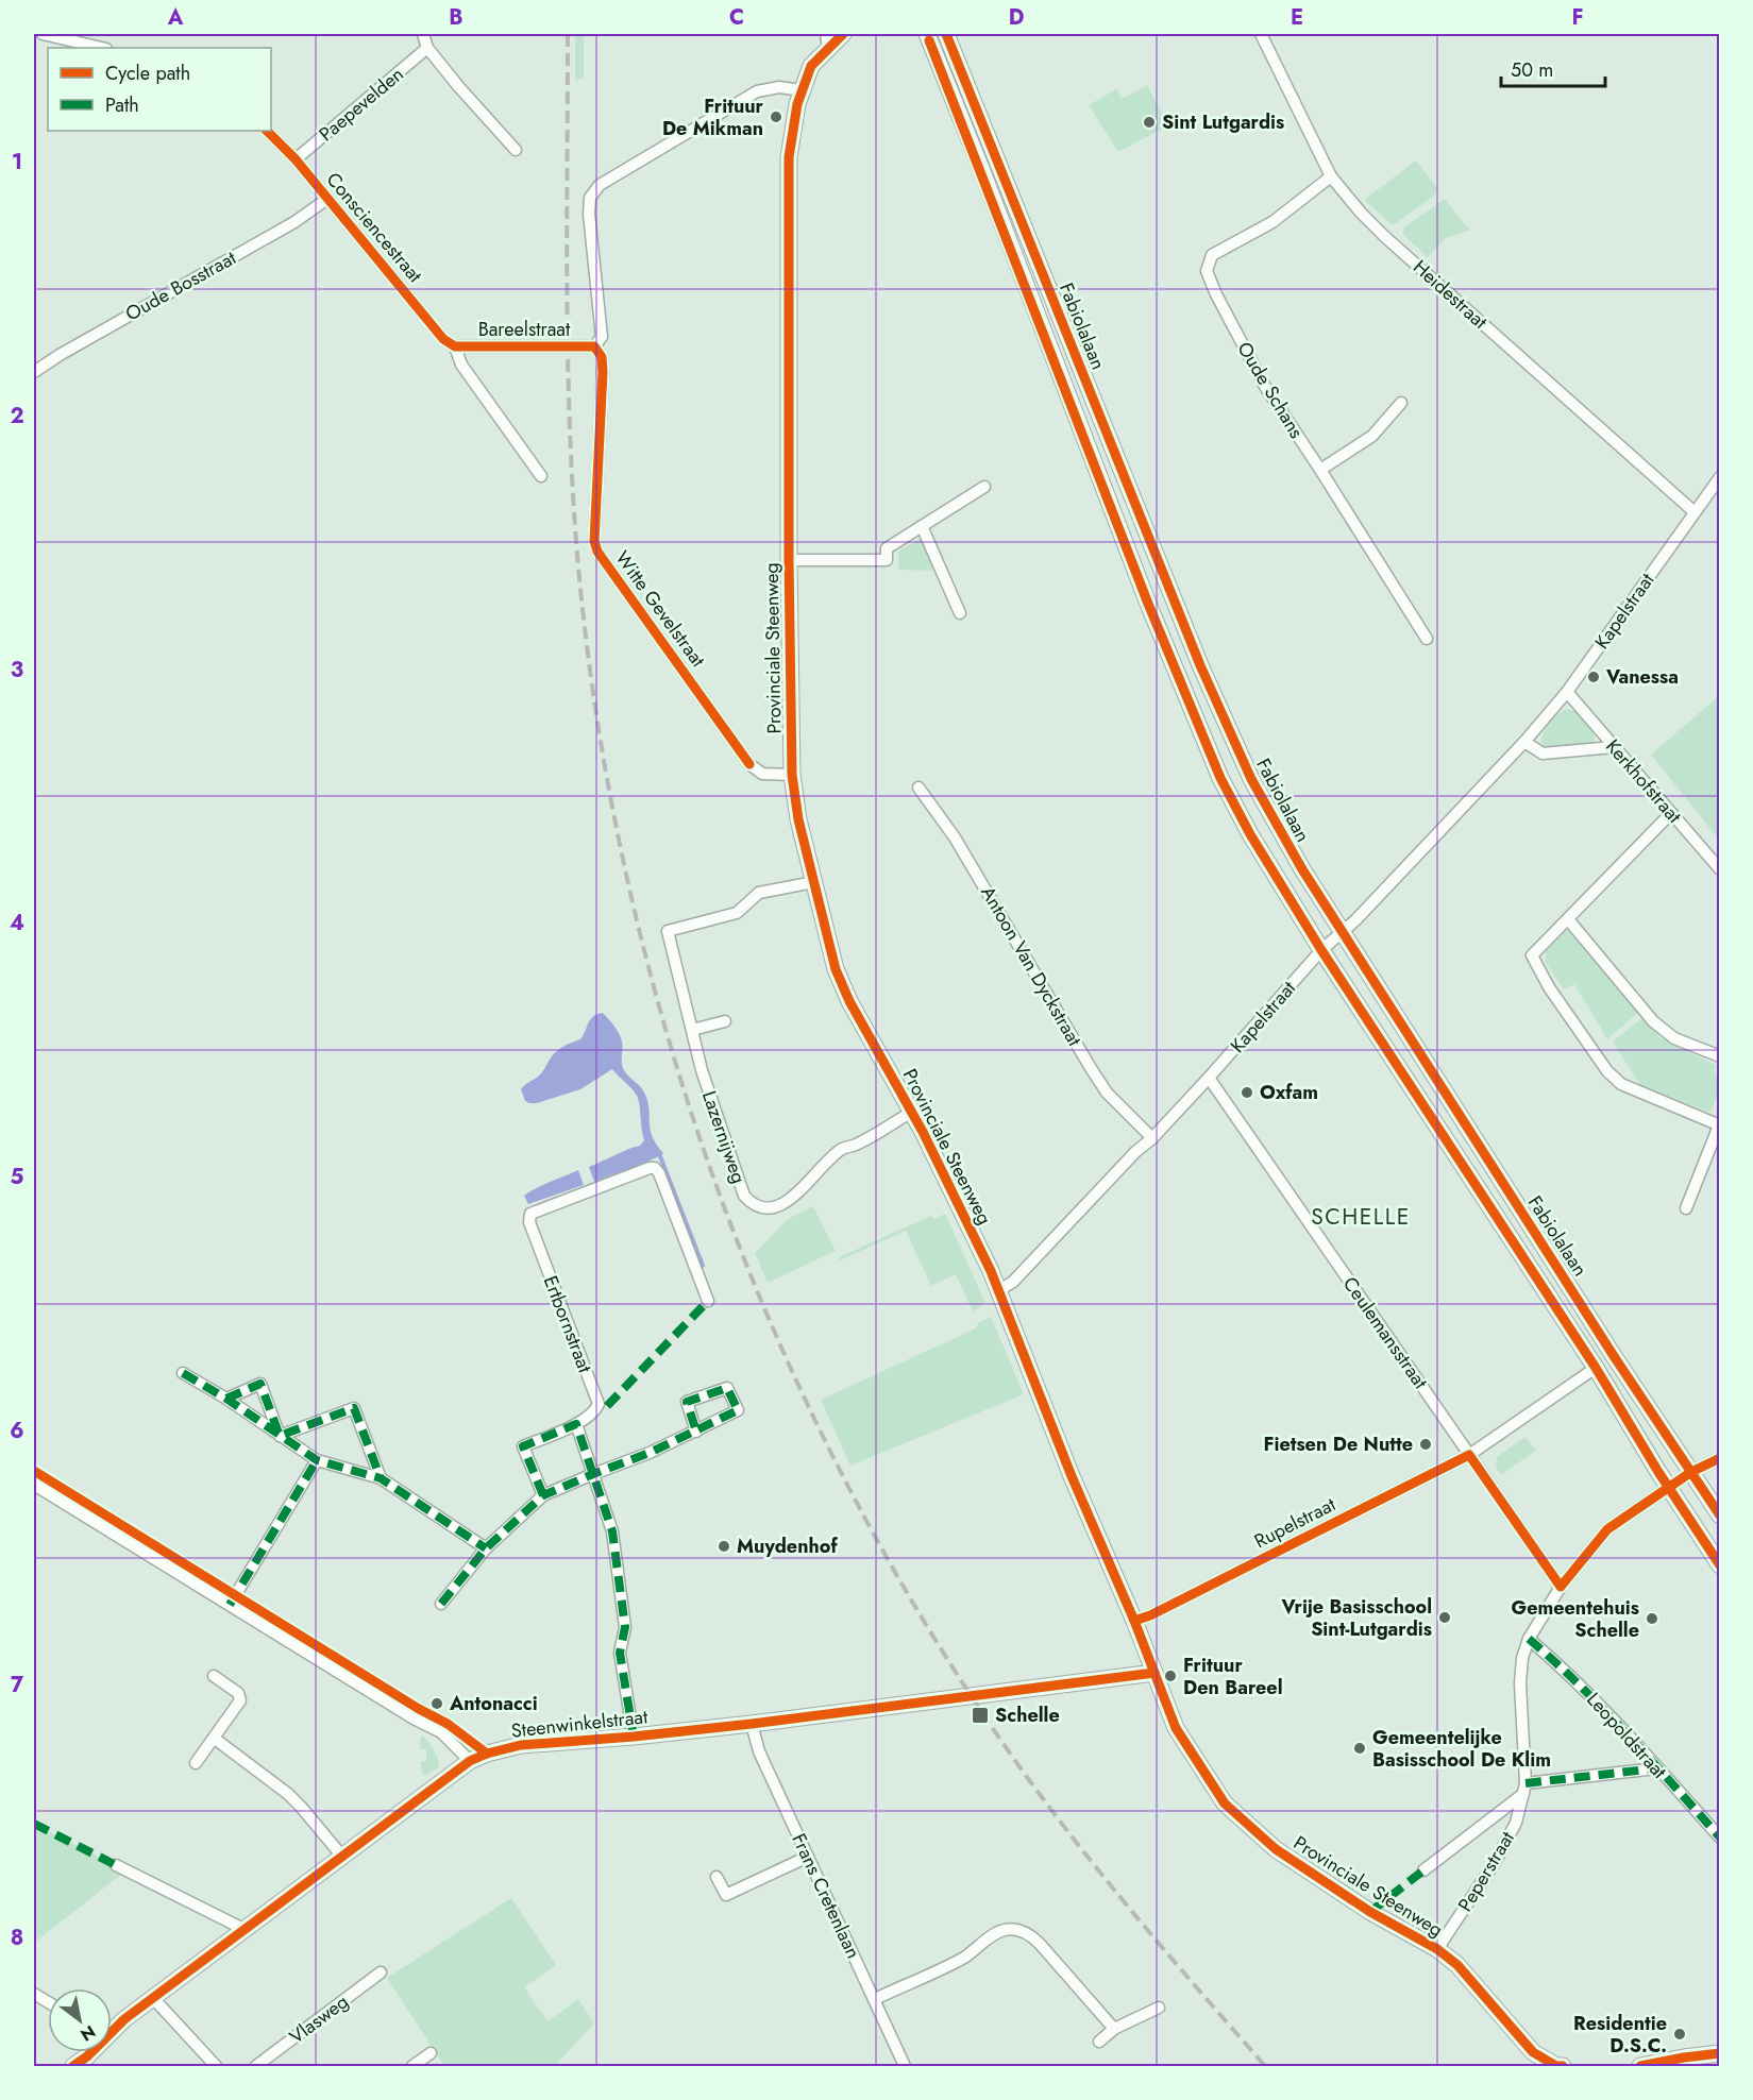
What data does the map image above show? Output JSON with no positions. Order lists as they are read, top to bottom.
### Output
{
  "streets": {
    "street": [
      "Paepevelden",
      "Consciencestraat",
      "Oude Bosstraat",
      "Heidestraat",
      "Fabiolalaan",
      "Bareelstraat",
      "Oude Schans",
      "Witte Gevelstraat",
      "Kapelstraat",
      "Provinciale Steenweg",
      "Kerkhofstraat",
      "Antoon Van Dyckstraat",
      "Lazernijweg",
      "Ertbornstraat",
      "Ceulemansstraat",
      "Rupelstraat",
      "Steenwinkelstraat",
      "Leopoldstraat",
      "Peperstraat",
      "Frans Cretenlaan",
      "Vlasweg"
    ]
  },
  "crossings": [
    ["Paepevelden", "Consciencestraat"],
    ["Consciencestraat", "Oude Bosstraat"],
    ["Consciencestraat", "Bareelstraat"],
    ["Heidestraat", "Oude Schans"],
    ["Heidestraat", "Kapelstraat"],
    ["Fabiolalaan", "Kapelstraat"],
    ["Fabiolalaan", "Rupelstraat"],
    ["Fabiolalaan", "Peperstraat"],
    ["Bareelstraat", "Witte Gevelstraat"],
    ["Witte Gevelstraat", "Provinciale Steenweg"],
    ["Kapelstraat", "Provinciale Steenweg"],
    ["Kapelstraat", "Kerkhofstraat"],
    ["Kapelstraat", "Antoon Van Dyckstraat"],
    ["Kapelstraat", "Ceulemansstraat"],
    ["Provinciale Steenweg", "Lazernijweg"],
    ["Provinciale Steenweg", "Rupelstraat"],
    ["Provinciale Steenweg", "Steenwinkelstraat"],
    ["Provinciale Steenweg", "Peperstraat"],
    ["Ceulemansstraat", "Rupelstraat"],
    ["Ceulemansstraat", "Peperstraat"],
    ["Steenwinkelstraat", "Frans Cretenlaan"],
    ["Leopoldstraat", "Peperstraat"]
  ],
  "districts": ["SCHELLE"],
  "places": {
    "other": [
      "Frituur De Mikman",
      "Sint Lutgardis",
      "Vanessa",
      "Oxfam",
      "Fietsen De Nutte",
      "Muydenhof",
      "Vrije Basisschool Sint-Lutgardis",
      "Gemeentehuis Schelle",
      "Frituur Den Bareel",
      "Antonacci",
      "Gemeentelijke Basisschool De Klim",
      "Residentie D.S.C."
    ],
    "transit": ["Schelle"]
  },
  "legend": ["Cycle path", "Path"],
  "scale_bar": "50 m",
  "north": "bottom right",
  "grid": {
    "columns": [
      "A",
      "B",
      "C",
      "D",
      "E",
      "F"
    ],
    "rows": [
      "1",
      "2",
      "3",
      "4",
      "5",
      "6",
      "7",
      "8"
    ]
  }
}
